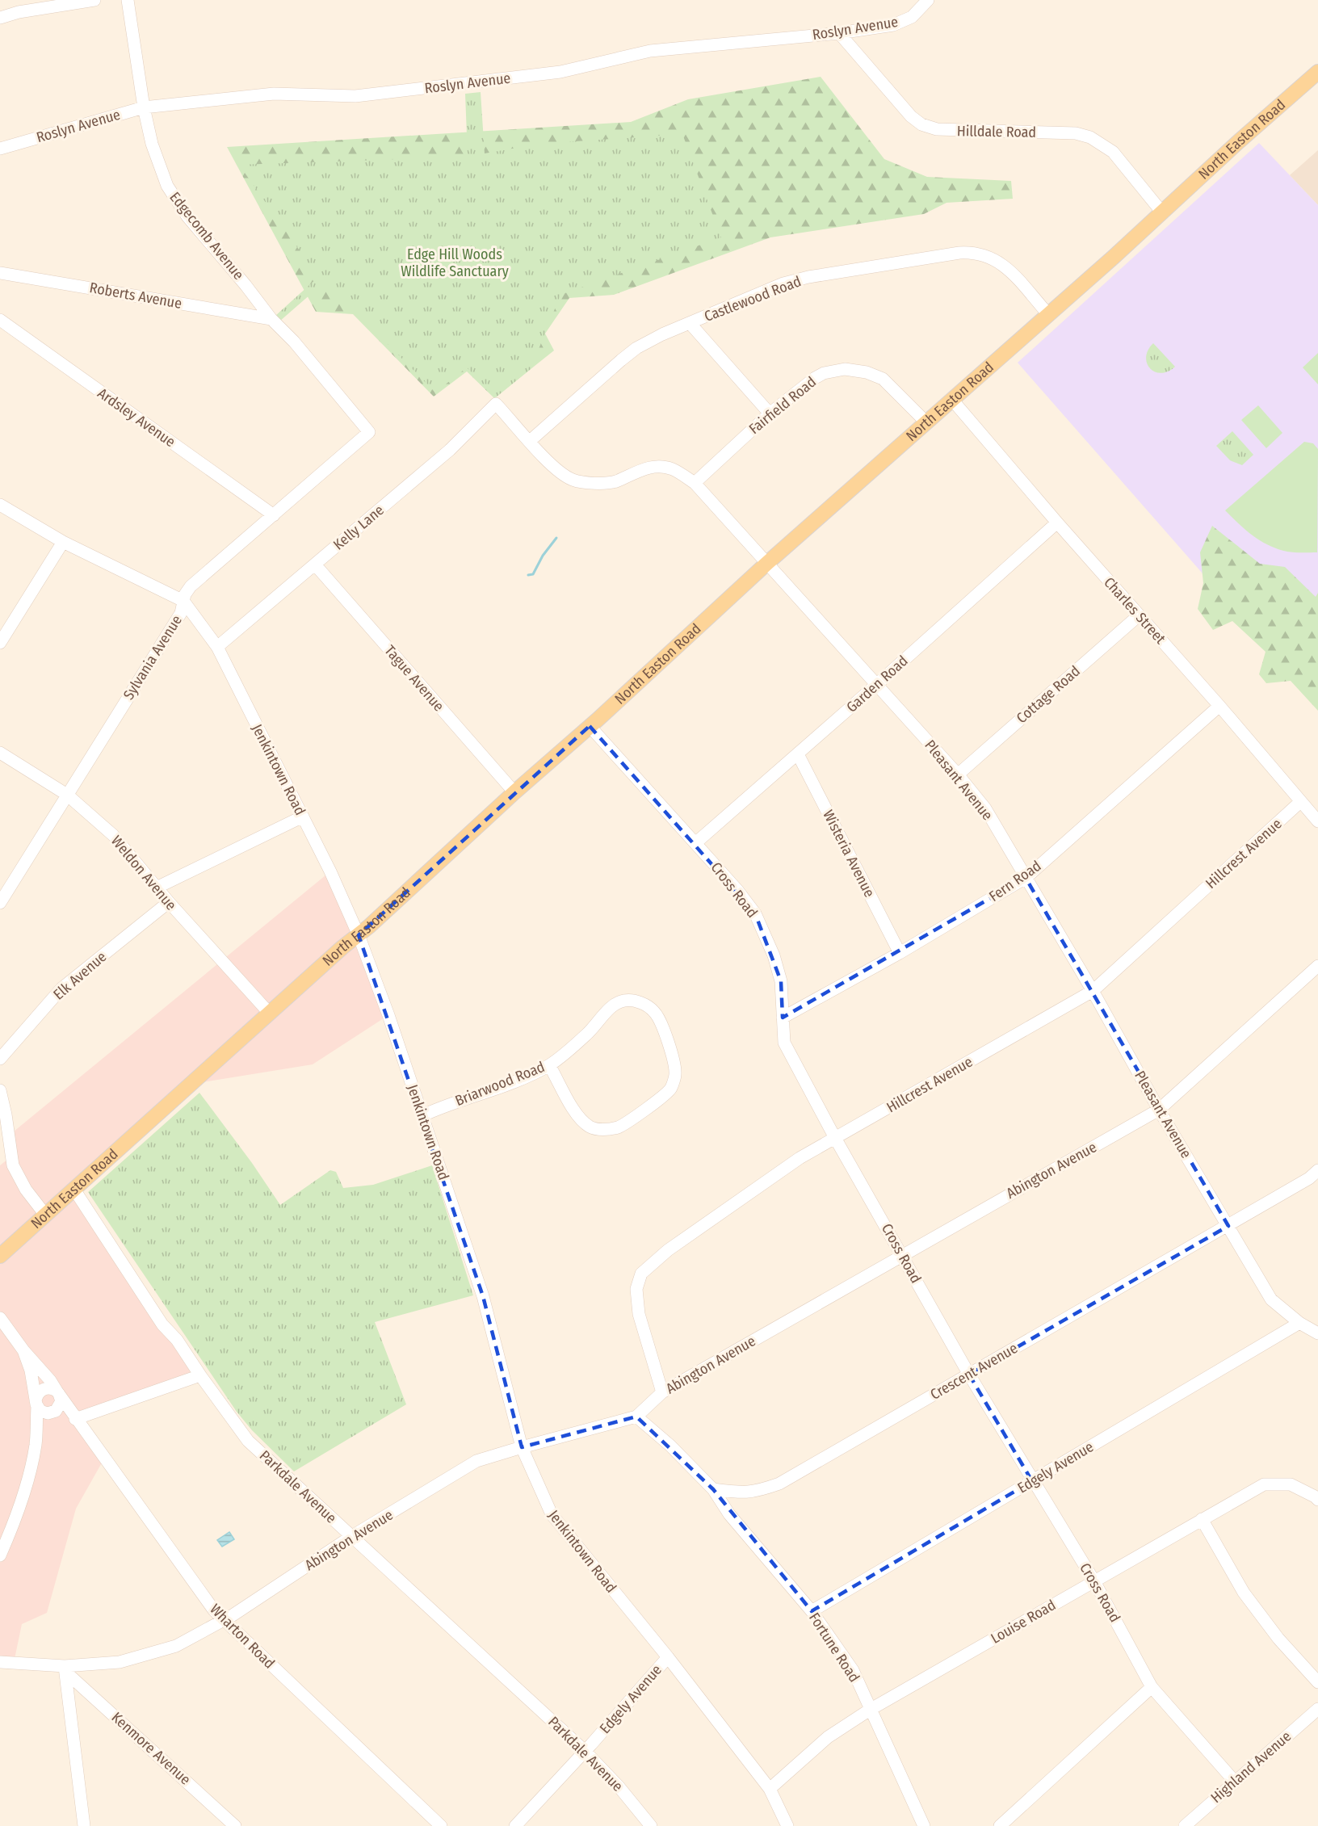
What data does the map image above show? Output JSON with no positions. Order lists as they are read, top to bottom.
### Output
{
  "streets": {
    "main road": ["North Easton Road"],
    "street": [
      "Roslyn Avenue",
      "Hilldale Road",
      "Edgecomb Avenue",
      "Roberts Avenue",
      "Castlewood Road",
      "Fairfield Road",
      "Ardsley Avenue",
      "Kelly Lane",
      "Charles Street",
      "Sylvania Avenue",
      "Tague Avenue",
      "Garden Road",
      "Cottage Road",
      "Jenkintown Road",
      "Pleasant Avenue",
      "Wisteria Avenue",
      "Hillcrest Avenue",
      "Weldon Avenue",
      "Fern Road",
      "Cross Road",
      "Elk Avenue",
      "Briarwood Road",
      "Abington Avenue",
      "Crescent Avenue",
      "Edgely Avenue",
      "Parkdale Avenue",
      "Louise Road",
      "Wharton Road",
      "Fortune Road",
      "Kenmore Avenue",
      "Highland Avenue"
    ]
  },
  "crossings": [
    ["Roslyn Avenue", "Hilldale Road"],
    ["Roslyn Avenue", "Edgecomb Avenue"],
    ["Hilldale Road", "North Easton Road"],
    ["North Easton Road", "Castlewood Road"],
    ["North Easton Road", "Fairfield Road"],
    ["North Easton Road", "Charles Street"],
    ["North Easton Road", "Tague Avenue"],
    ["North Easton Road", "Jenkintown Road"],
    ["North Easton Road", "Pleasant Avenue"],
    ["North Easton Road", "Weldon Avenue"],
    ["North Easton Road", "Cross Road"],
    ["North Easton Road", "Parkdale Avenue"],
    ["Edgecomb Avenue", "Roberts Avenue"],
    ["Edgecomb Avenue", "Sylvania Avenue"],
    ["Castlewood Road", "Pleasant Avenue"],
    ["Fairfield Road", "Pleasant Avenue"],
    ["Ardsley Avenue", "Sylvania Avenue"],
    ["Kelly Lane", "Tague Avenue"],
    ["Kelly Lane", "Jenkintown Road"],
    ["Kelly Lane", "Pleasant Avenue"],
    ["Charles Street", "Garden Road"],
    ["Charles Street", "Cottage Road"],
    ["Charles Street", "Hillcrest Avenue"],
    ["Charles Street", "Fern Road"],
    ["Sylvania Avenue", "Jenkintown Road"],
    ["Sylvania Avenue", "Weldon Avenue"],
    ["Garden Road", "Pleasant Avenue"],
    ["Garden Road", "Wisteria Avenue"],
    ["Garden Road", "Cross Road"],
    ["Cottage Road", "Pleasant Avenue"],
    ["Jenkintown Road", "Briarwood Road"],
    ["Jenkintown Road", "Abington Avenue"],
    ["Jenkintown Road", "Edgely Avenue"],
    ["Jenkintown Road", "Louise Road"],
    ["Pleasant Avenue", "Hillcrest Avenue"],
    ["Pleasant Avenue", "Fern Road"],
    ["Pleasant Avenue", "Abington Avenue"],
    ["Pleasant Avenue", "Crescent Avenue"],
    ["Pleasant Avenue", "Edgely Avenue"],
    ["Wisteria Avenue", "Fern Road"],
    ["Hillcrest Avenue", "Cross Road"],
    ["Hillcrest Avenue", "Abington Avenue"],
    ["Weldon Avenue", "Elk Avenue"],
    ["Fern Road", "Cross Road"],
    ["Cross Road", "Abington Avenue"],
    ["Cross Road", "Crescent Avenue"],
    ["Cross Road", "Edgely Avenue"],
    ["Cross Road", "Louise Road"],
    ["Cross Road", "Highland Avenue"],
    ["Abington Avenue", "Parkdale Avenue"],
    ["Abington Avenue", "Wharton Road"],
    ["Abington Avenue", "Kenmore Avenue"],
    ["Crescent Avenue", "Fortune Road"],
    ["Edgely Avenue", "Parkdale Avenue"],
    ["Edgely Avenue", "Fortune Road"],
    ["Louise Road", "Fortune Road"]
  ],
  "parks": ["Edge Hill Woods Wildlife Sanctuary"]
}
